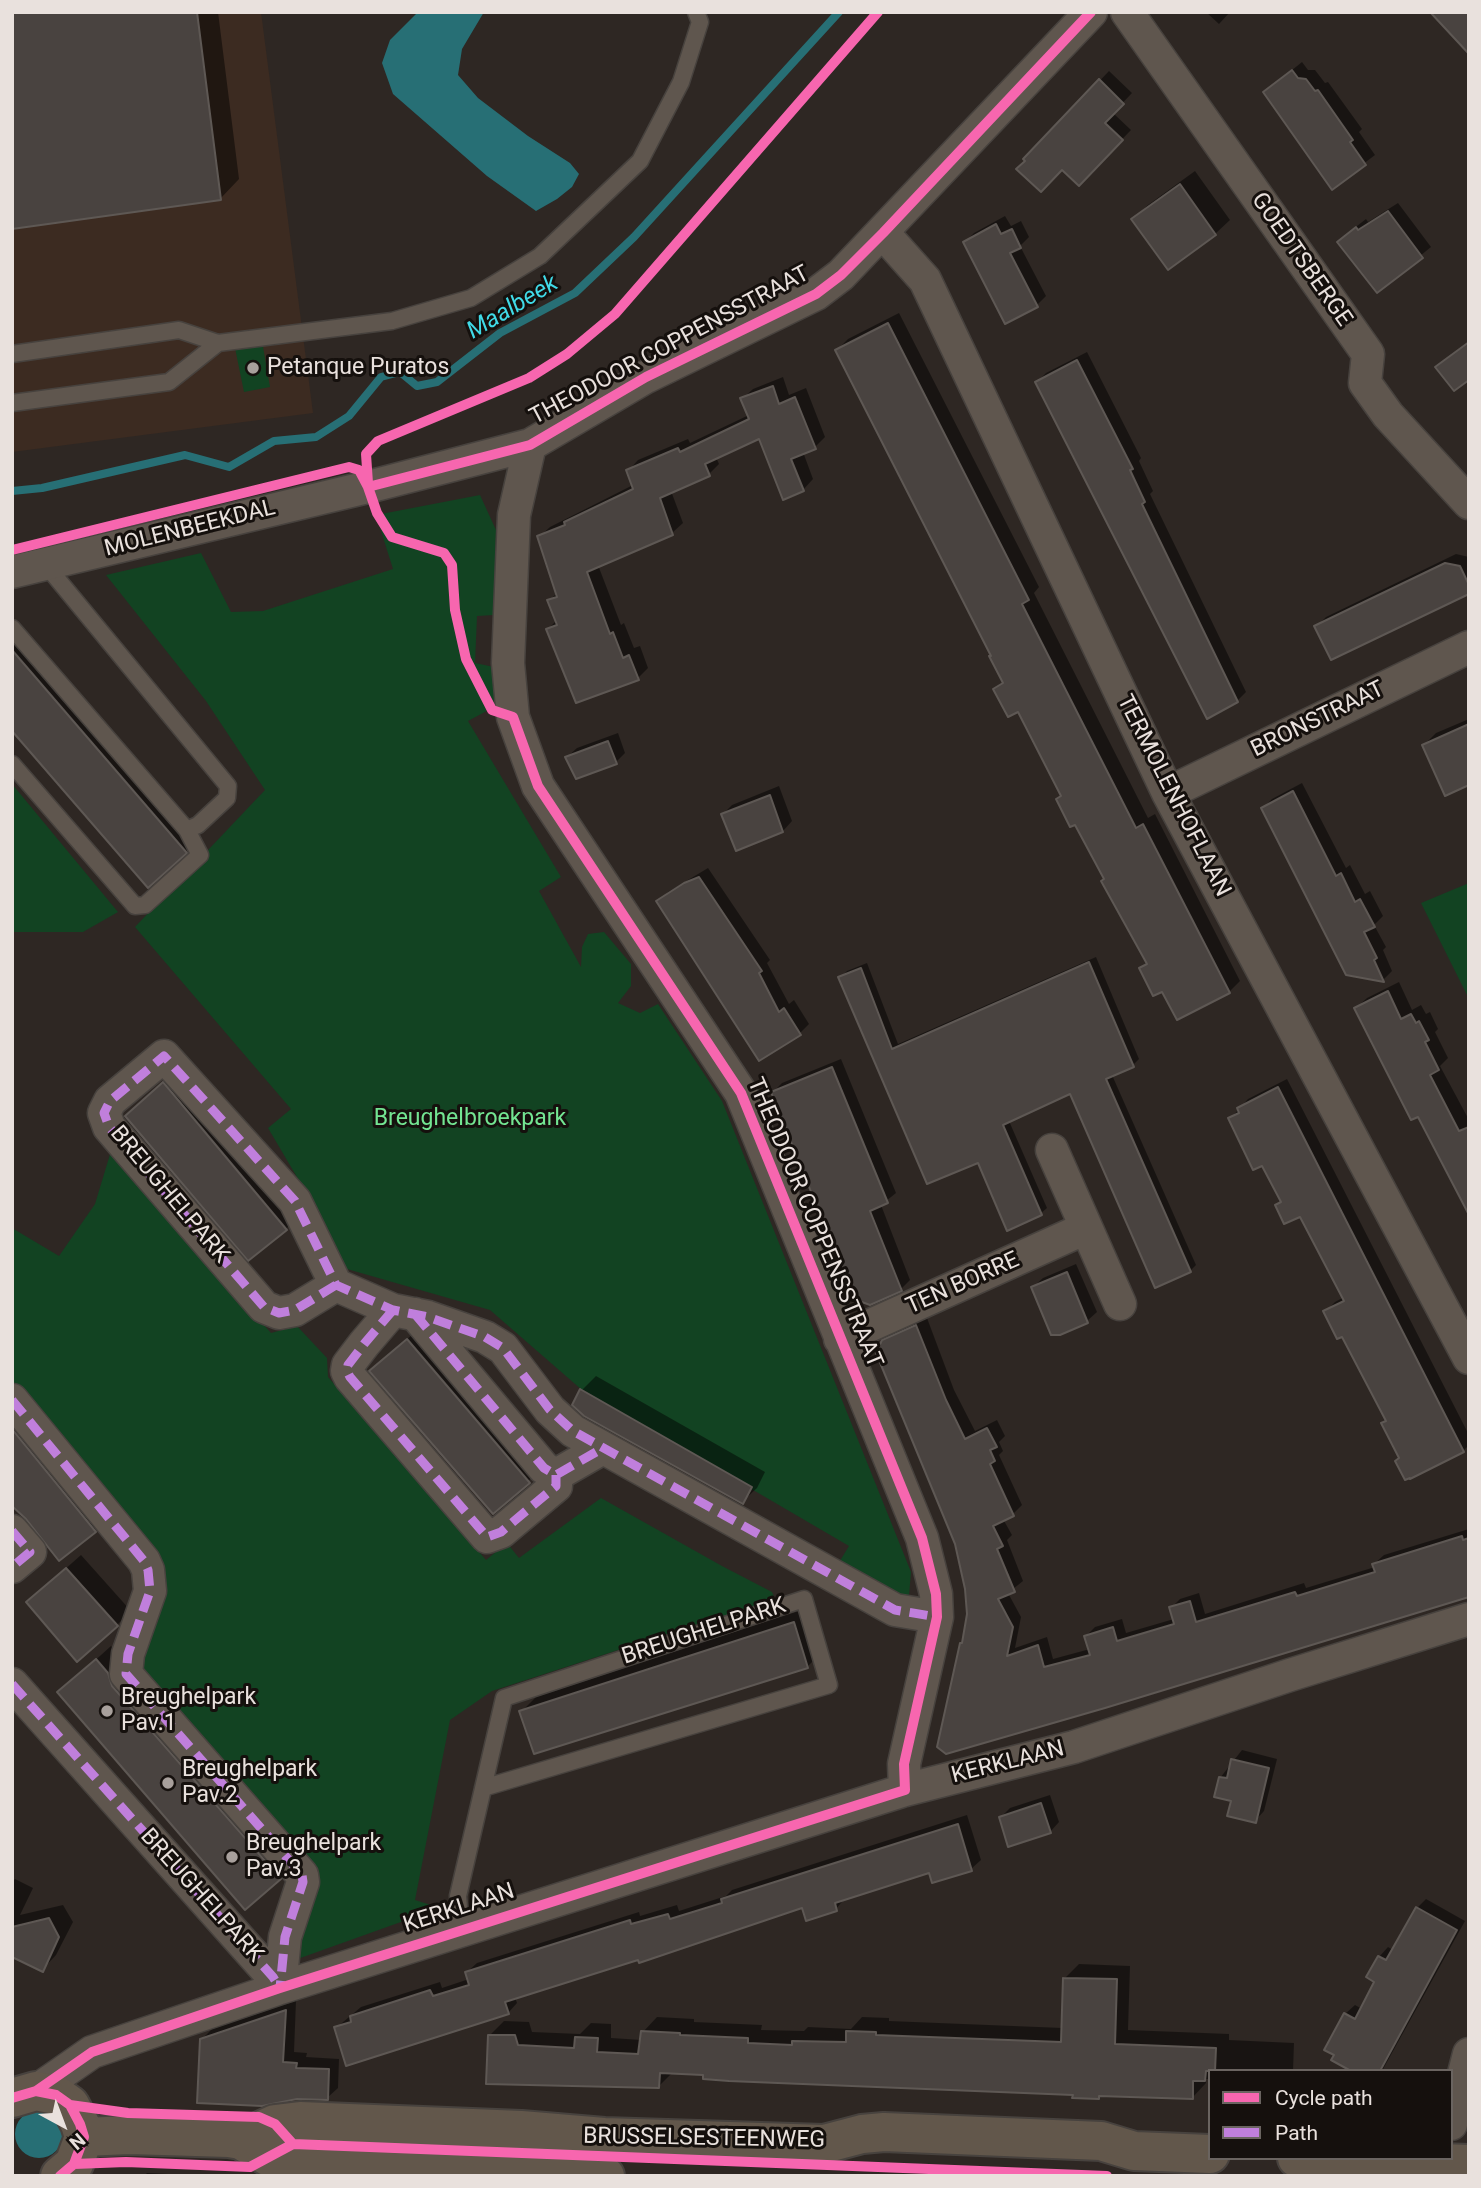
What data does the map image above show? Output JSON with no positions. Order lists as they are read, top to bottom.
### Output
{
  "streets": {
    "street": [
      "GOEDTSBERGE",
      "THEODOOR COPPENSSTRAAT",
      "MOLENBEEKDAL",
      "BRONSTRAAT",
      "TERMOLENHOFLAAN",
      "BREUGHELPARK",
      "TEN BORRE",
      "KERKLAAN",
      "BRUSSELSESTEENWEG"
    ]
  },
  "crossings": [
    ["THEODOOR COPPENSSTRAAT", "MOLENBEEKDAL"],
    ["THEODOOR COPPENSSTRAAT", "TERMOLENHOFLAAN"],
    ["THEODOOR COPPENSSTRAAT", "TEN BORRE"],
    ["THEODOOR COPPENSSTRAAT", "KERKLAAN"],
    ["BRONSTRAAT", "TERMOLENHOFLAAN"],
    ["BREUGHELPARK", "KERKLAAN"]
  ],
  "water": ["Maalbeek"],
  "parks": ["Breughelbroekpark"],
  "places": [
    "Petanque Puratos",
    "Breughelpark Pav.1",
    "Breughelpark Pav.2",
    "Breughelpark Pav.3"
  ],
  "legend": ["Cycle path", "Path"],
  "north": "bottom right"
}
